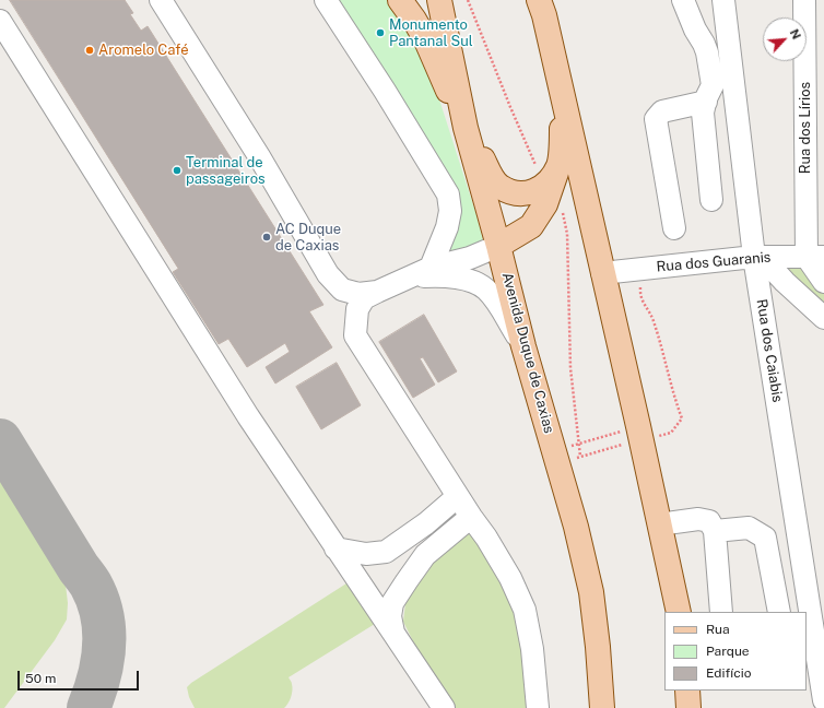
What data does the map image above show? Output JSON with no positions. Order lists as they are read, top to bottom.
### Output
{
  "streets": {
    "main road": ["Avenida Duque de Caxias"],
    "street": ["Rua dos Lírios", "Rua dos Guaranis", "Rua dos Caiabis"]
  },
  "crossings": [
    ["Rua dos Lírios", "Rua dos Guaranis"],
    ["Rua dos Guaranis", "Rua dos Caiabis"]
  ],
  "places": [
    "Monumento Pantanal Sul",
    "Aromelo Café",
    "Terminal de passageiros",
    "AC Duque de Caxias"
  ],
  "legend": ["Rua", "Parque", "Edifício"],
  "scale_bar": "50 m",
  "north": "top right"
}
